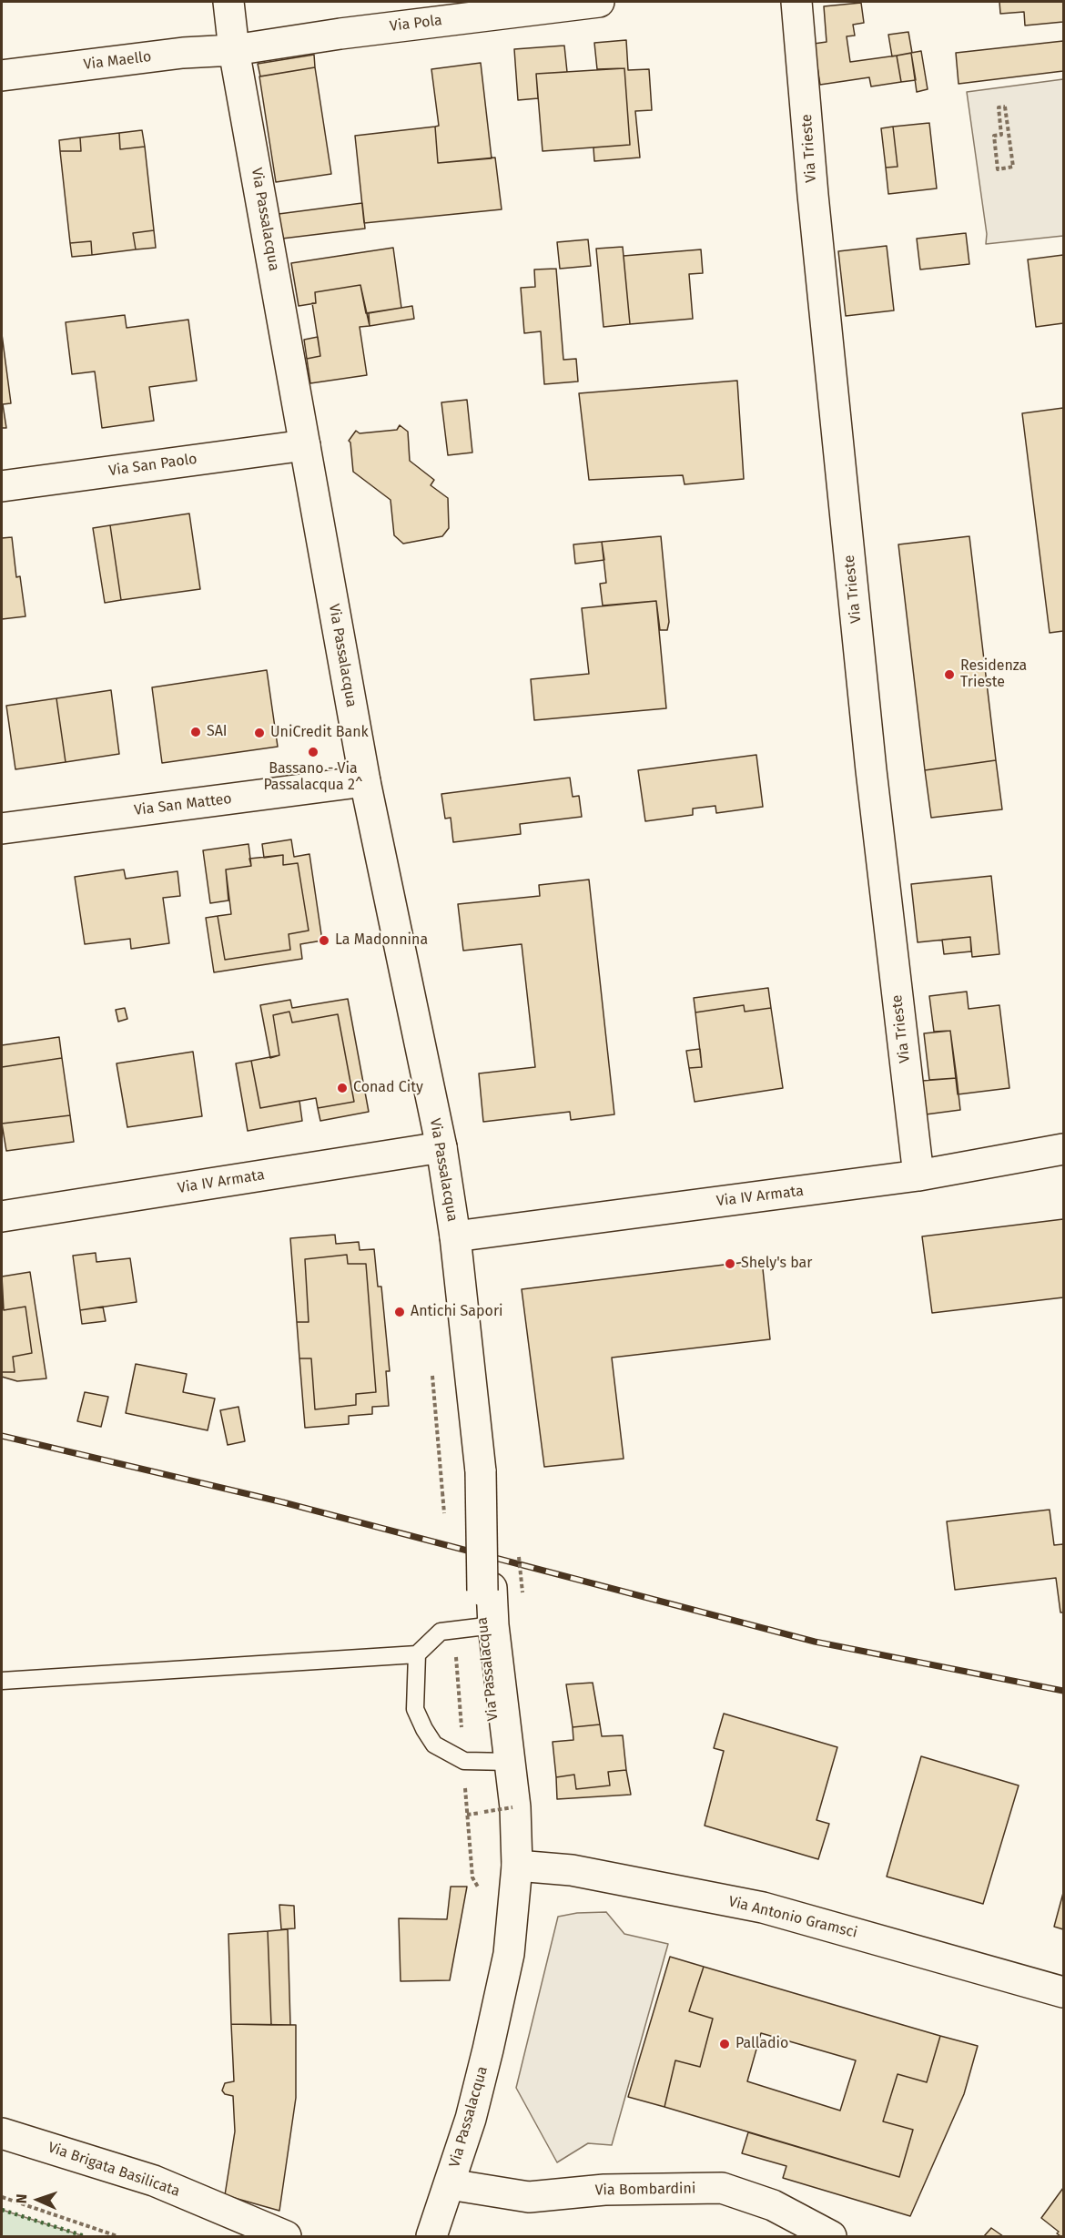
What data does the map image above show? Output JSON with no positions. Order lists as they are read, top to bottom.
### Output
{
  "streets": {
    "street": [
      "Via Pola",
      "Via Maello",
      "Via Trieste",
      "Via Passalacqua",
      "Via San Paolo",
      "Via San Matteo",
      "Via IV Armata",
      "Via Antonio Gramsci",
      "Via Brigata Basilicata",
      "Via Bombardini"
    ]
  },
  "crossings": [
    ["Via Pola", "Via Maello"],
    ["Via Pola", "Via Passalacqua"],
    ["Via Maello", "Via Passalacqua"],
    ["Via Trieste", "Via IV Armata"],
    ["Via Passalacqua", "Via San Paolo"],
    ["Via Passalacqua", "Via San Matteo"],
    ["Via Passalacqua", "Via IV Armata"],
    ["Via Passalacqua", "Via Antonio Gramsci"],
    ["Via Passalacqua", "Via Bombardini"]
  ],
  "places": [
    "Residenza Trieste",
    "SAI",
    "UniCredit Bank",
    "Bassano - Via Passalacqua 2^",
    "La Madonnina",
    "Conad City",
    "Shely's bar",
    "Antichi Sapori",
    "Palladio"
  ],
  "north": "left"
}
